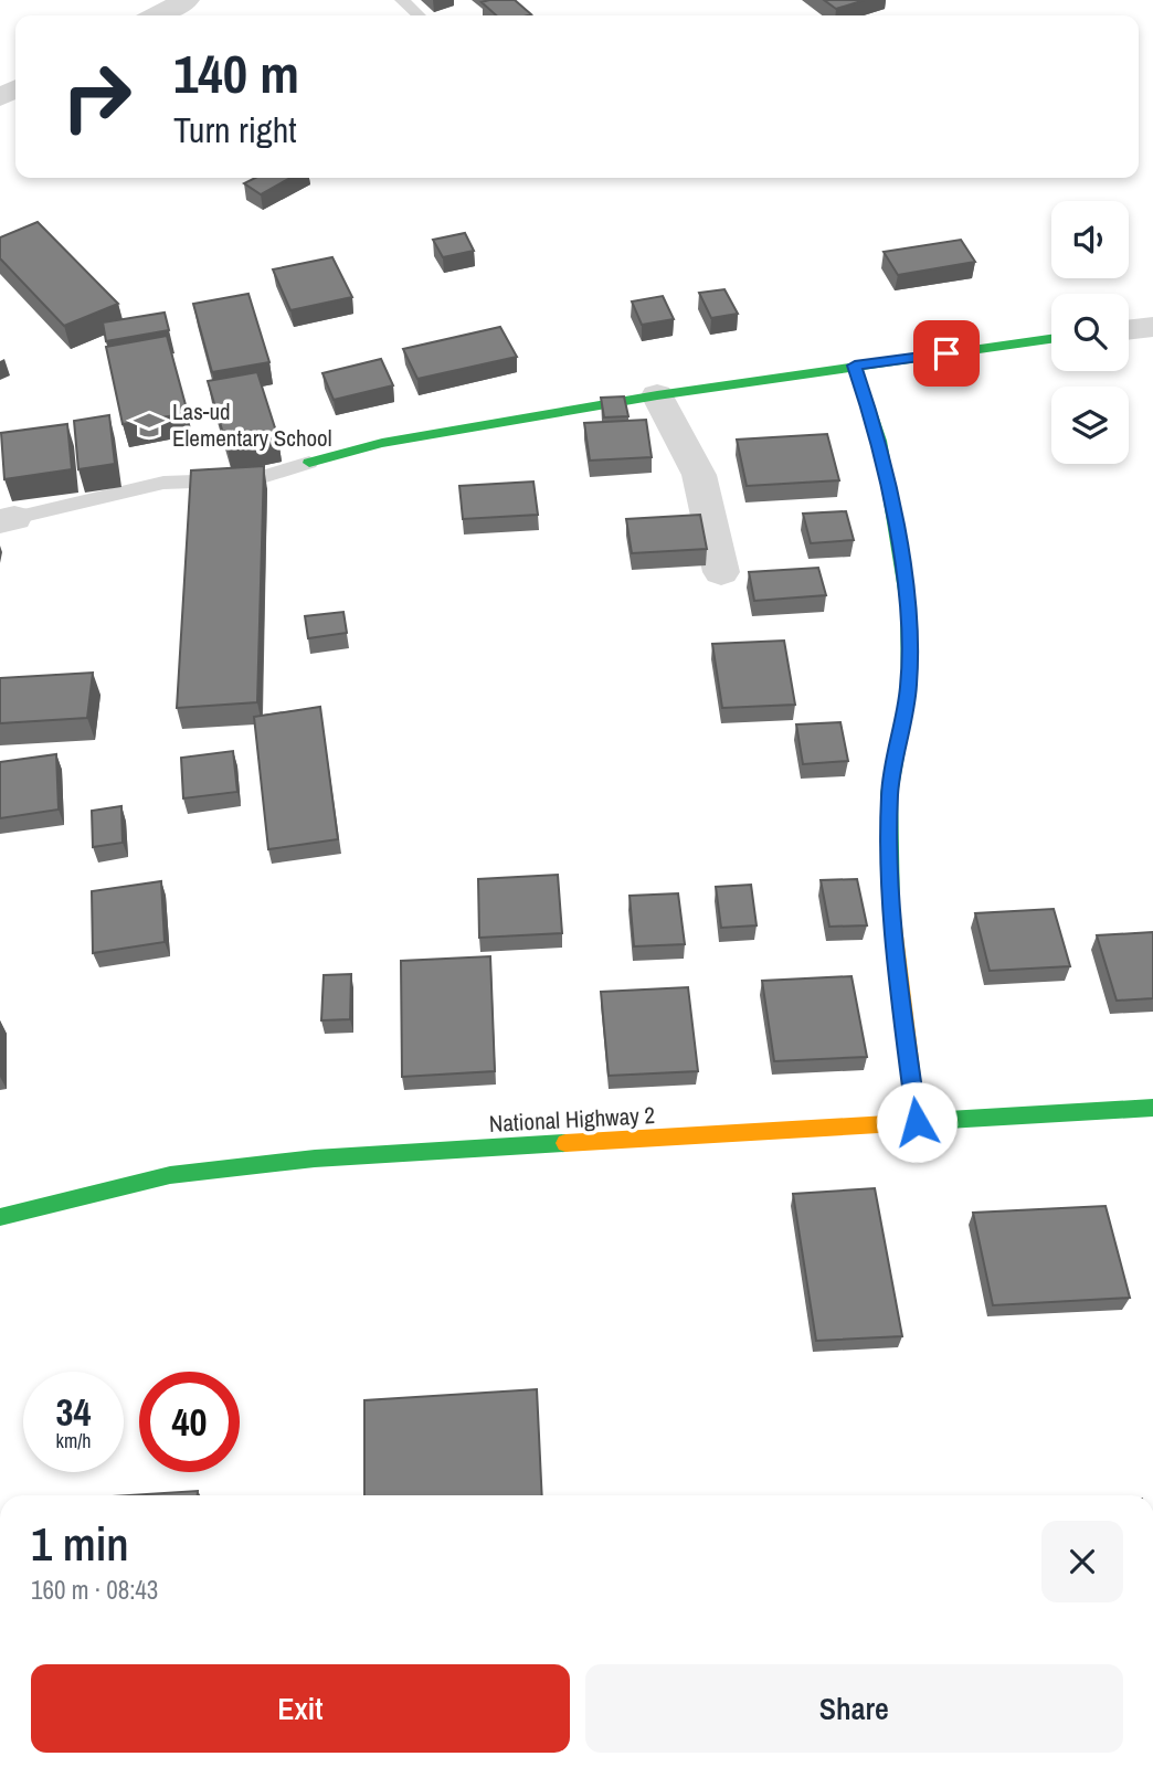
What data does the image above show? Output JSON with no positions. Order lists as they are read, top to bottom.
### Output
{
  "streets": {
    "main road": ["National Highway 2"]
  },
  "places": {
    "school or university": ["Las-ud Elementary School"]
  },
  "page": {
    "turn": ["140 m", "Turn right"],
    "speed": "34 km/h",
    "limit": "40",
    "heading": ["1 min", "160 m · 08:43"],
    "buttons": ["Exit", "Share"]
  }
}
